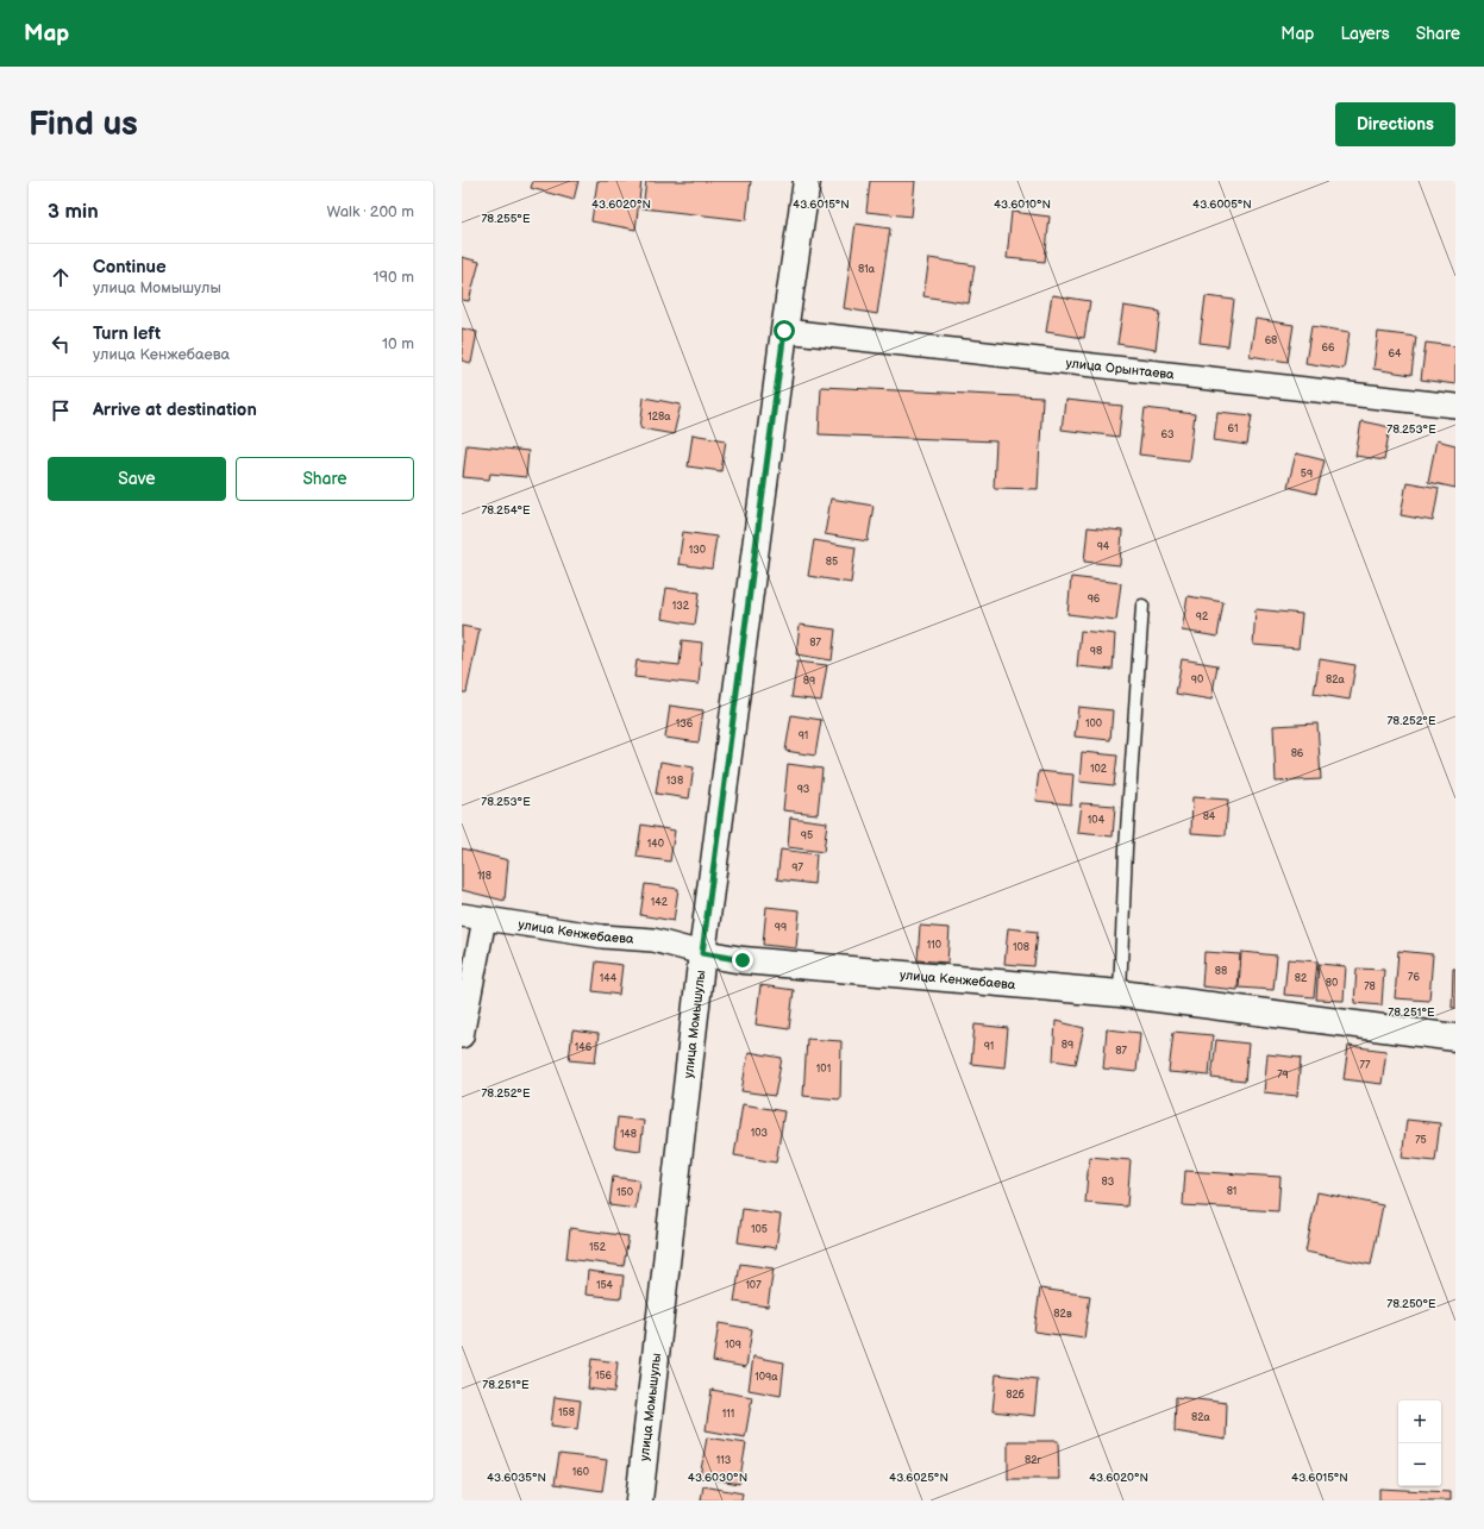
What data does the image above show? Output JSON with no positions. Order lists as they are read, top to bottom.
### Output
{
  "streets": {
    "street": ["улица Орынтаева", "улица Кенжебаева", "улица Момышулы"]
  },
  "crossings": [
    ["улица Орынтаева", "улица Момышулы"],
    ["улица Кенжебаева", "улица Момышулы"]
  ],
  "house_numbers": [
    "81а",
    "68",
    "66",
    "64",
    "128а",
    "61",
    "63",
    "59",
    "94",
    "130",
    "85",
    "96",
    "132",
    "92",
    "87",
    "98",
    "90",
    "82а",
    "89",
    "136",
    "100",
    "91",
    "86",
    "102",
    "138",
    "93",
    "84",
    "104",
    "95",
    "140",
    "97",
    "118",
    "142",
    "99",
    "110",
    "108",
    "88",
    "76",
    "144",
    "82",
    "80",
    "78",
    "89",
    "91",
    "146",
    "87",
    "77",
    "101",
    "79",
    "103",
    "148",
    "75",
    "83",
    "81",
    "150",
    "105",
    "152",
    "154",
    "107",
    "82в",
    "109",
    "156",
    "109а",
    "82б",
    "158",
    "111",
    "82а",
    "113",
    "82г",
    "160"
  ],
  "page": {
    "header": "Map",
    "nav": ["Map", "Layers", "Share"],
    "buttons": [
      "Directions",
      ["Save", "Share"]
    ],
    "title": "Find us",
    "heading": ["3 min", "Walk · 200 m"],
    "list": [
      ["Continue", "улица Момышулы", "190 m"],
      ["Turn left", "улица Кенжебаева", "10 m"],
      "Arrive at destination"
    ],
    "map_buttons": ["+", "−"]
  },
  "coordinates": [
    "43.6020°N",
    "43.6015°N",
    "43.6010°N",
    "43.6005°N",
    "78.255°E",
    "78.253°E",
    "78.254°E",
    "78.252°E",
    "78.251°E",
    "78.250°E",
    "43.6035°N",
    "43.6030°N",
    "43.6025°N"
  ]
}
